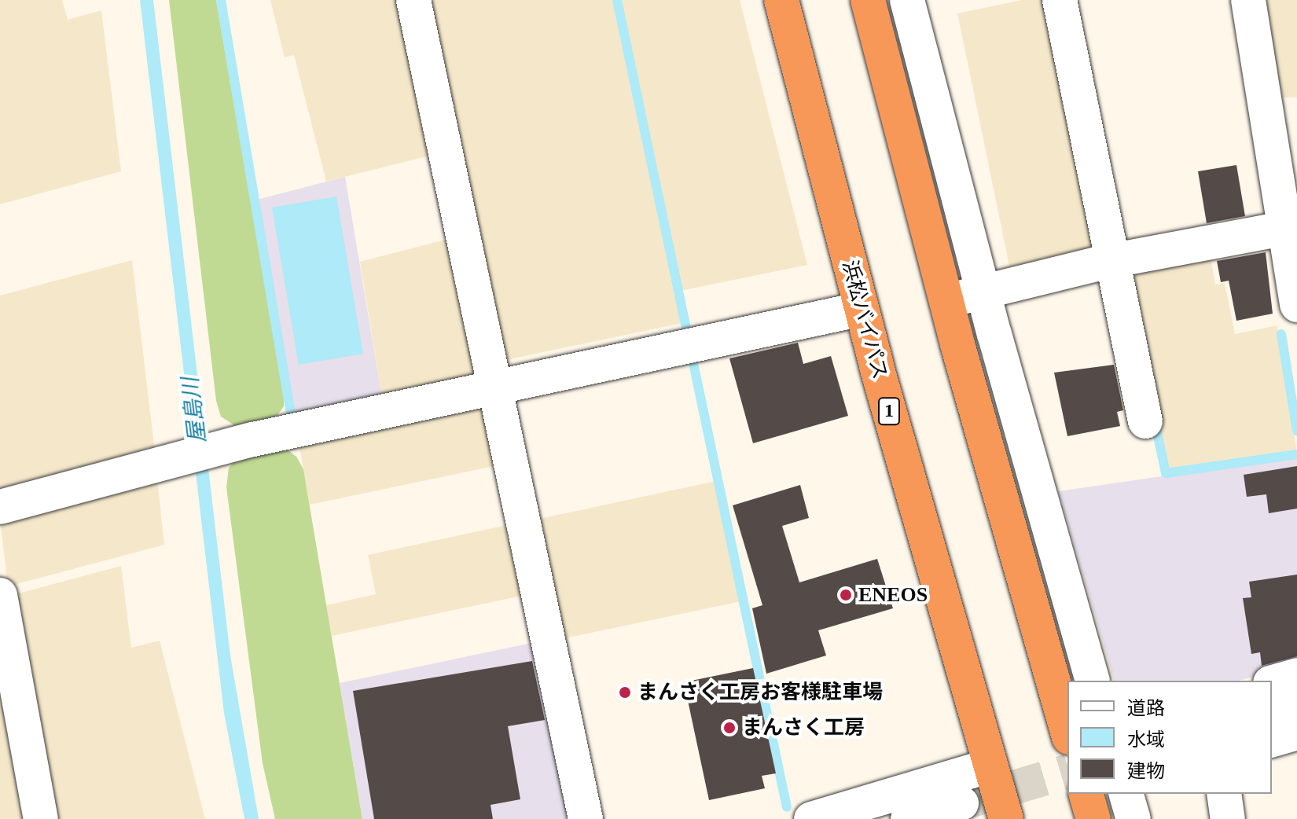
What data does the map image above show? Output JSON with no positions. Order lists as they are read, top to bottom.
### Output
{
  "streets": {
    "highway": ["浜松バイパス", "1"]
  },
  "water": ["屋島川"],
  "places": ["ENEOS", "まんさく工房お客様駐車場", "まんさく工房"],
  "legend": ["道路", "水域", "建物"]
}
